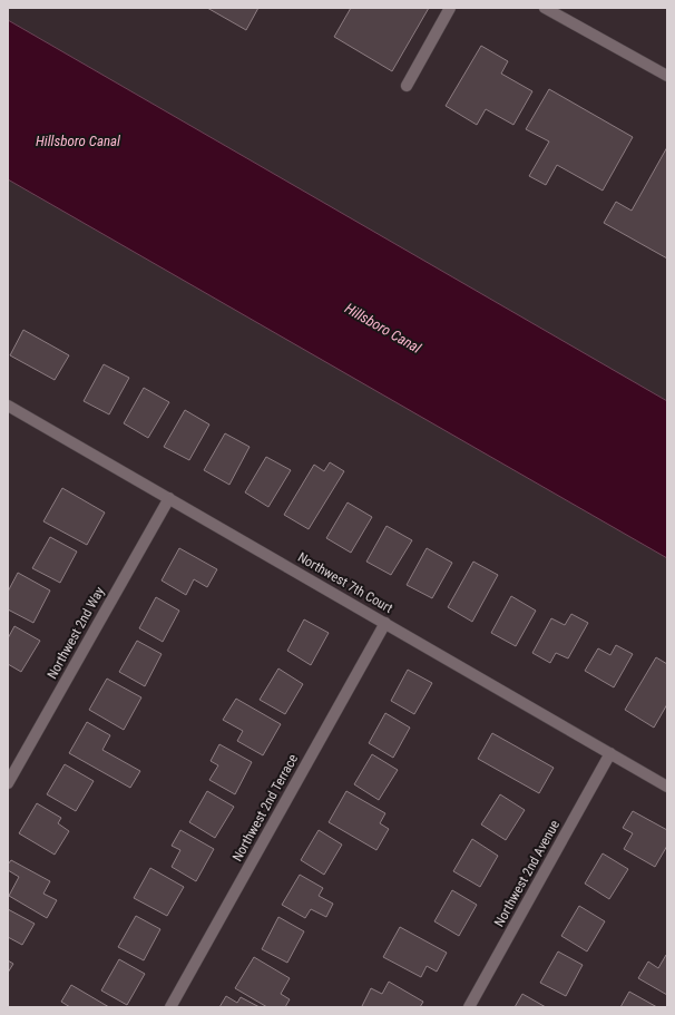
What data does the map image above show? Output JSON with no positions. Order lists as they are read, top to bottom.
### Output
{
  "streets": {
    "street": [
      "Northwest 7th Court",
      "Northwest 2nd Way",
      "Northwest 2nd Terrace",
      "Northwest 2nd Avenue"
    ]
  },
  "crossings": [
    ["Northwest 7th Court", "Northwest 2nd Way"],
    ["Northwest 7th Court", "Northwest 2nd Terrace"],
    ["Northwest 7th Court", "Northwest 2nd Avenue"]
  ],
  "water": ["Hillsboro Canal"]
}
